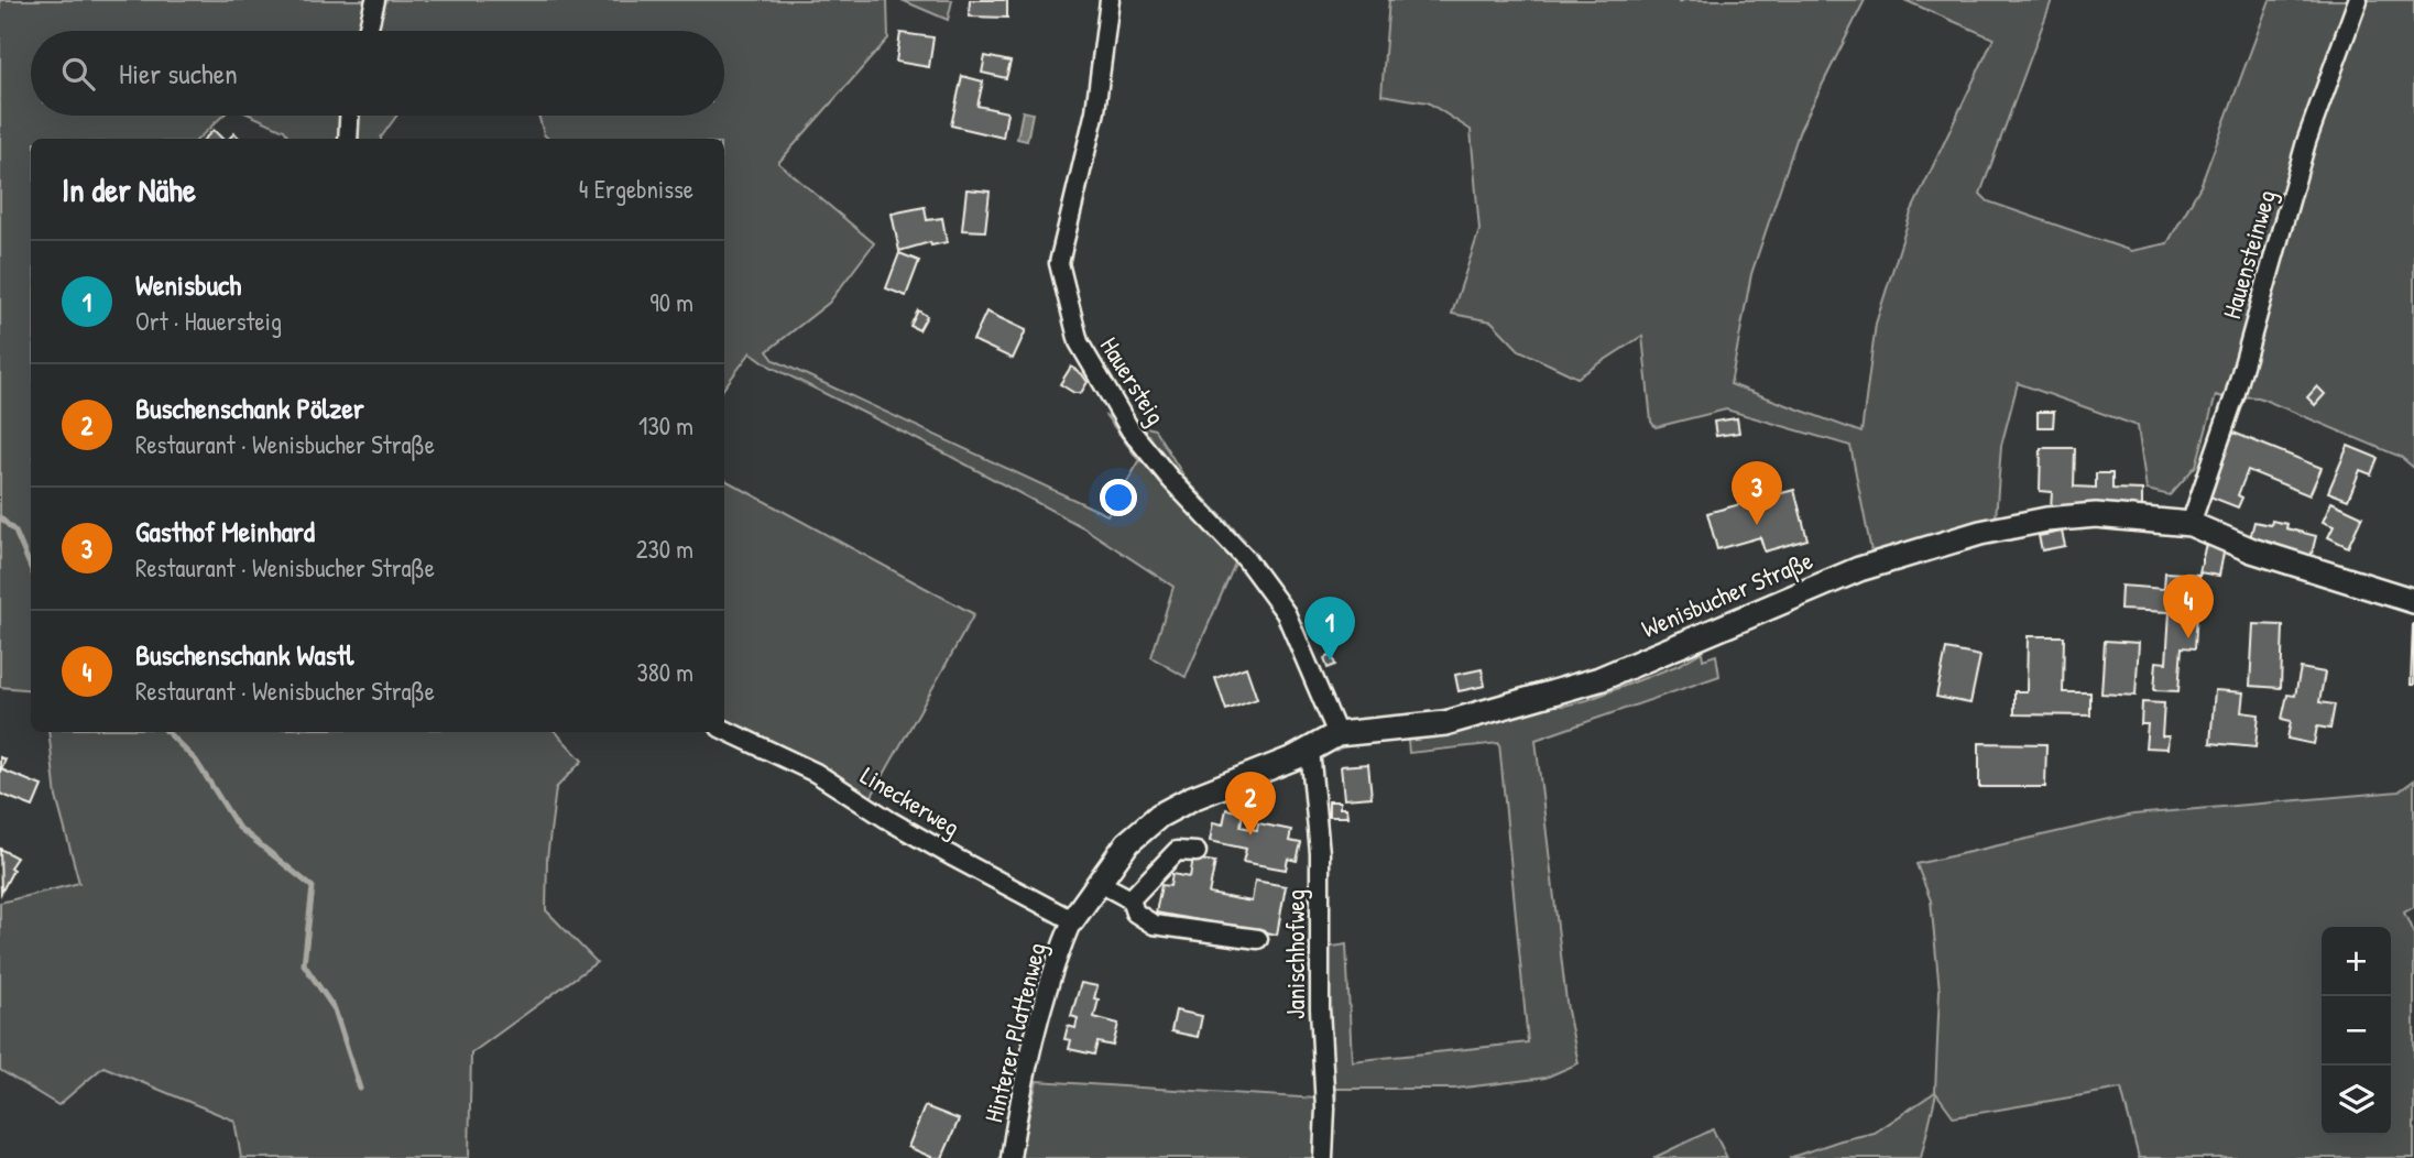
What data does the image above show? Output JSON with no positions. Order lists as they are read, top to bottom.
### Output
{
  "streets": {
    "street": [
      "Hauensteinweg",
      "Hauersteig",
      "Wenisbucher Straße",
      "Lineckerweg",
      "Janischhofweg",
      "Hinterer Plattenweg"
    ]
  },
  "crossings": [
    ["Hauensteinweg", "Wenisbucher Straße"],
    ["Hauersteig", "Wenisbucher Straße"],
    ["Wenisbucher Straße", "Lineckerweg"],
    ["Wenisbucher Straße", "Janischhofweg"],
    ["Wenisbucher Straße", "Hinterer Plattenweg"],
    ["Lineckerweg", "Hinterer Plattenweg"]
  ],
  "page": {
    "search": "Hier suchen",
    "heading": ["In der Nähe", "4 Ergebnisse"],
    "list": [
      {
        "mark": "1",
        "name": "Wenisbuch",
        "note": "Ort · Hauersteig",
        "value": "90 m"
      },
      {
        "mark": "2",
        "name": "Buschenschank Pölzer",
        "note": "Restaurant · Wenisbucher Straße",
        "value": "130 m"
      },
      {
        "mark": "3",
        "name": "Gasthof Meinhard",
        "note": "Restaurant · Wenisbucher Straße",
        "value": "230 m"
      },
      {
        "mark": "4",
        "name": "Buschenschank Wastl",
        "note": "Restaurant · Wenisbucher Straße",
        "value": "380 m"
      }
    ],
    "pins": [
      "3",
      "4",
      "1",
      "2"
    ],
    "map_buttons": ["+", "−"]
  }
}
